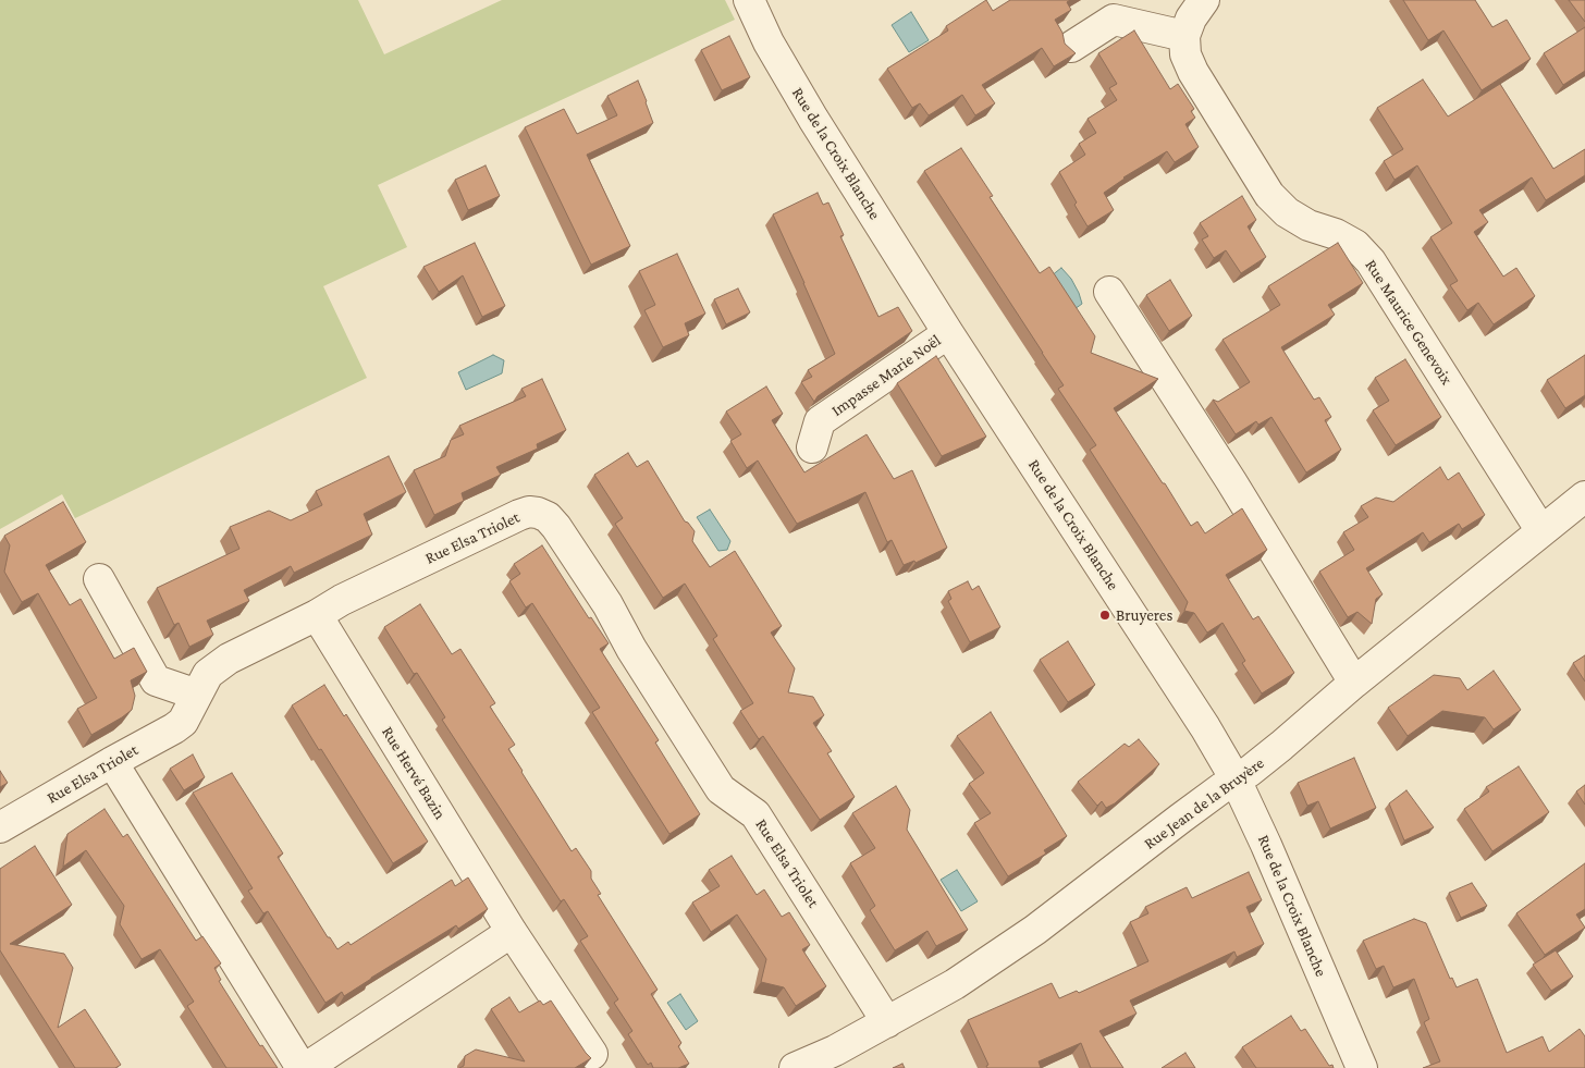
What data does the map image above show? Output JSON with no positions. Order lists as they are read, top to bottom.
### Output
{
  "streets": {
    "street": [
      "Rue de la Croix Blanche",
      "Rue Maurice Genevoix",
      "Impasse Marie Noël",
      "Rue Elsa Triolet",
      "Rue Hervé Bazin",
      "Rue Jean de la Bruyère"
    ]
  },
  "crossings": [
    ["Rue de la Croix Blanche", "Impasse Marie Noël"],
    ["Rue de la Croix Blanche", "Rue Jean de la Bruyère"],
    ["Rue Maurice Genevoix", "Rue Jean de la Bruyère"],
    ["Rue Elsa Triolet", "Rue Hervé Bazin"],
    ["Rue Elsa Triolet", "Rue Jean de la Bruyère"]
  ],
  "places": ["Bruyeres"]
}
